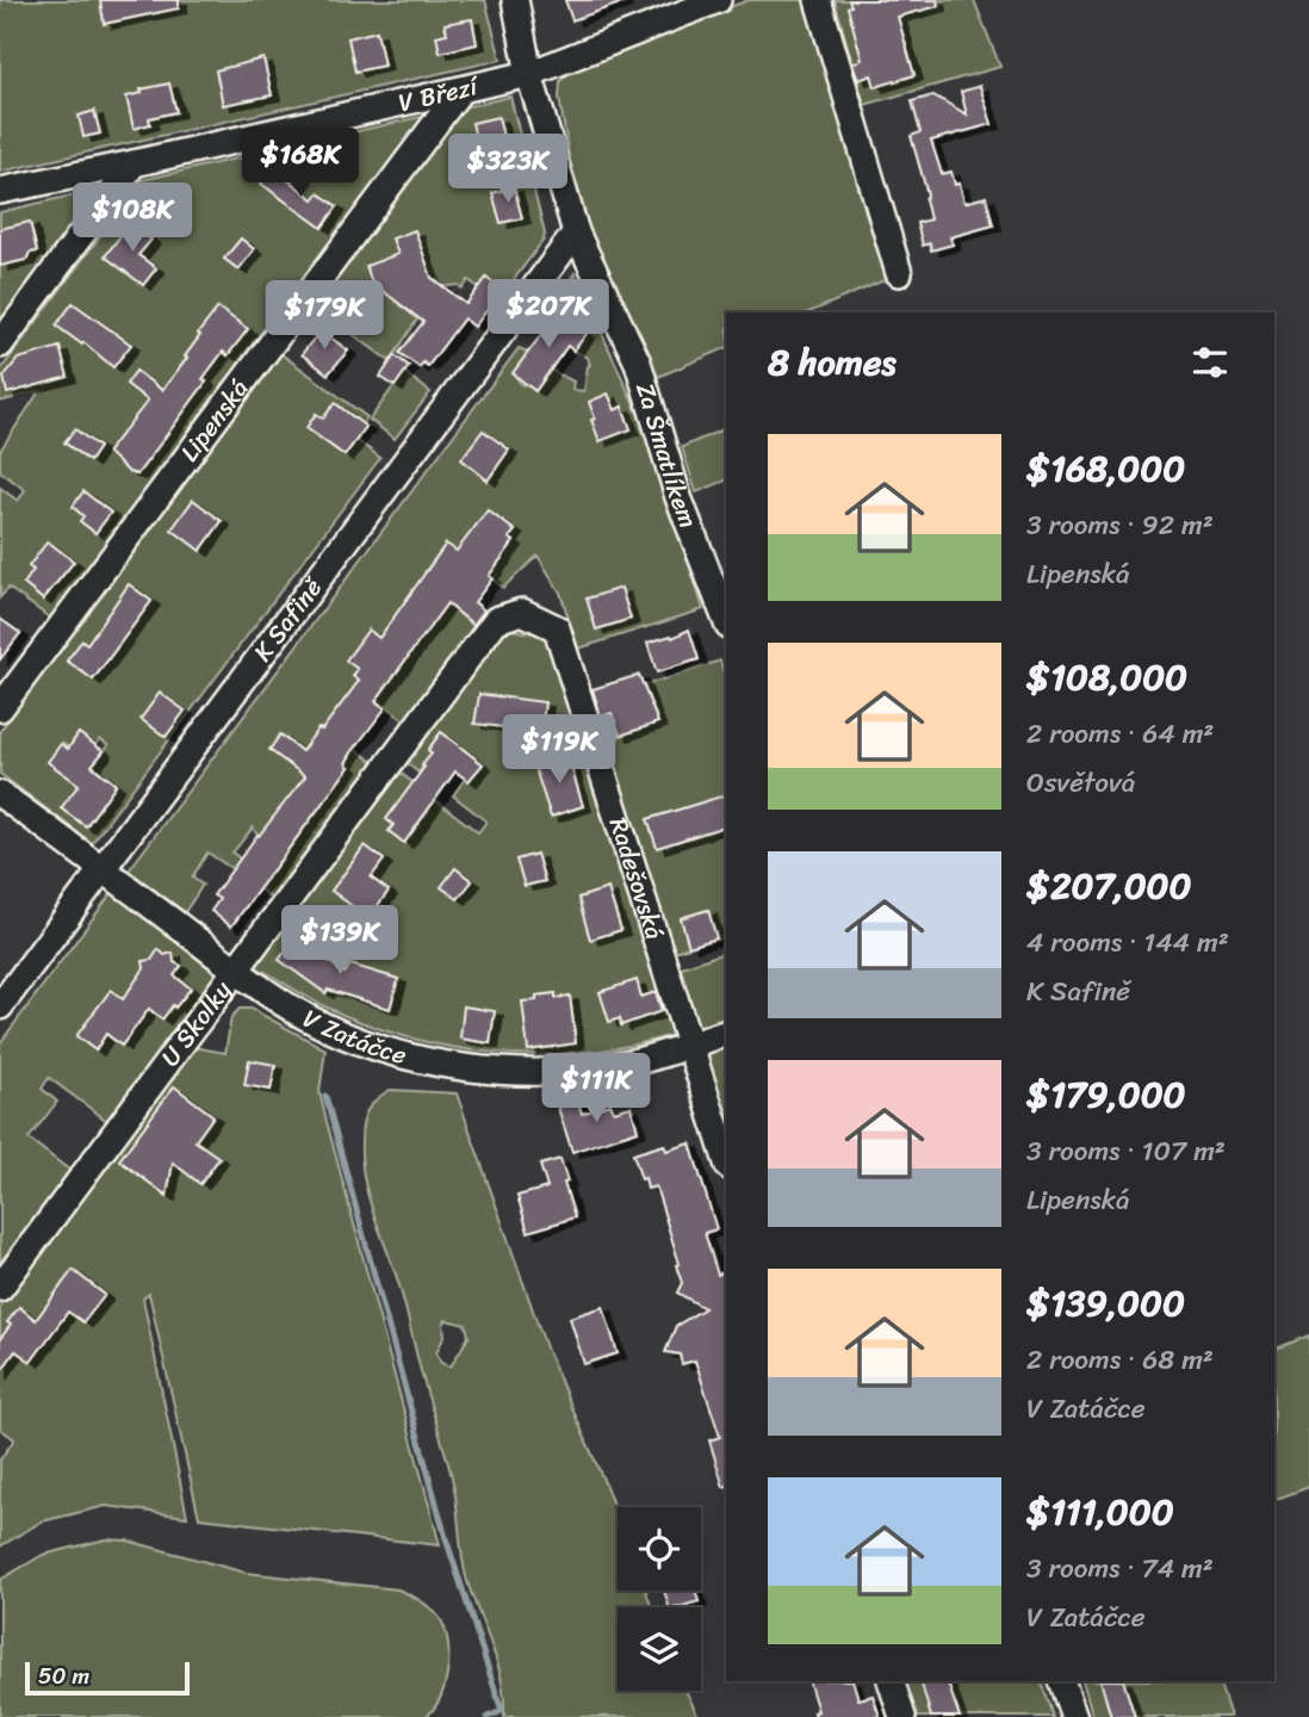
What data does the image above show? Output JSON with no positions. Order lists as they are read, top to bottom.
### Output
{
  "streets": {
    "street": [
      "V Březí",
      "Lipenská",
      "Za Šmatlíkem",
      "K Safině",
      "Radešovská",
      "U Školky",
      "V Zatáčce"
    ]
  },
  "crossings": [
    ["V Březí", "Lipenská"],
    ["V Březí", "Za Šmatlíkem"],
    ["Za Šmatlíkem", "K Safině"],
    ["K Safině", "V Zatáčce"],
    ["Radešovská", "U Školky"],
    ["Radešovská", "V Zatáčce"],
    ["U Školky", "V Zatáčce"]
  ],
  "scale_bar": "50 m",
  "page": {
    "price": [
      "$168K",
      "$323K",
      "$108K",
      "$207K",
      "$179K",
      "$119K",
      "$139K",
      "$111K"
    ],
    "heading": "8 homes",
    "list": [
      {
        "name": "$168,000",
        "note": "3 rooms · 92 m² · Lipenská"
      },
      {
        "name": "$108,000",
        "note": "2 rooms · 64 m² · Osvětová"
      },
      {
        "name": "$207,000",
        "note": "4 rooms · 144 m² · K Safině"
      },
      {
        "name": "$179,000",
        "note": "3 rooms · 107 m² · Lipenská"
      },
      {
        "name": "$139,000",
        "note": "2 rooms · 68 m² · V Zatáčce"
      },
      {
        "name": "$111,000",
        "note": "3 rooms · 74 m² · V Zatáčce"
      }
    ],
    "scale": "50 m"
  }
}
